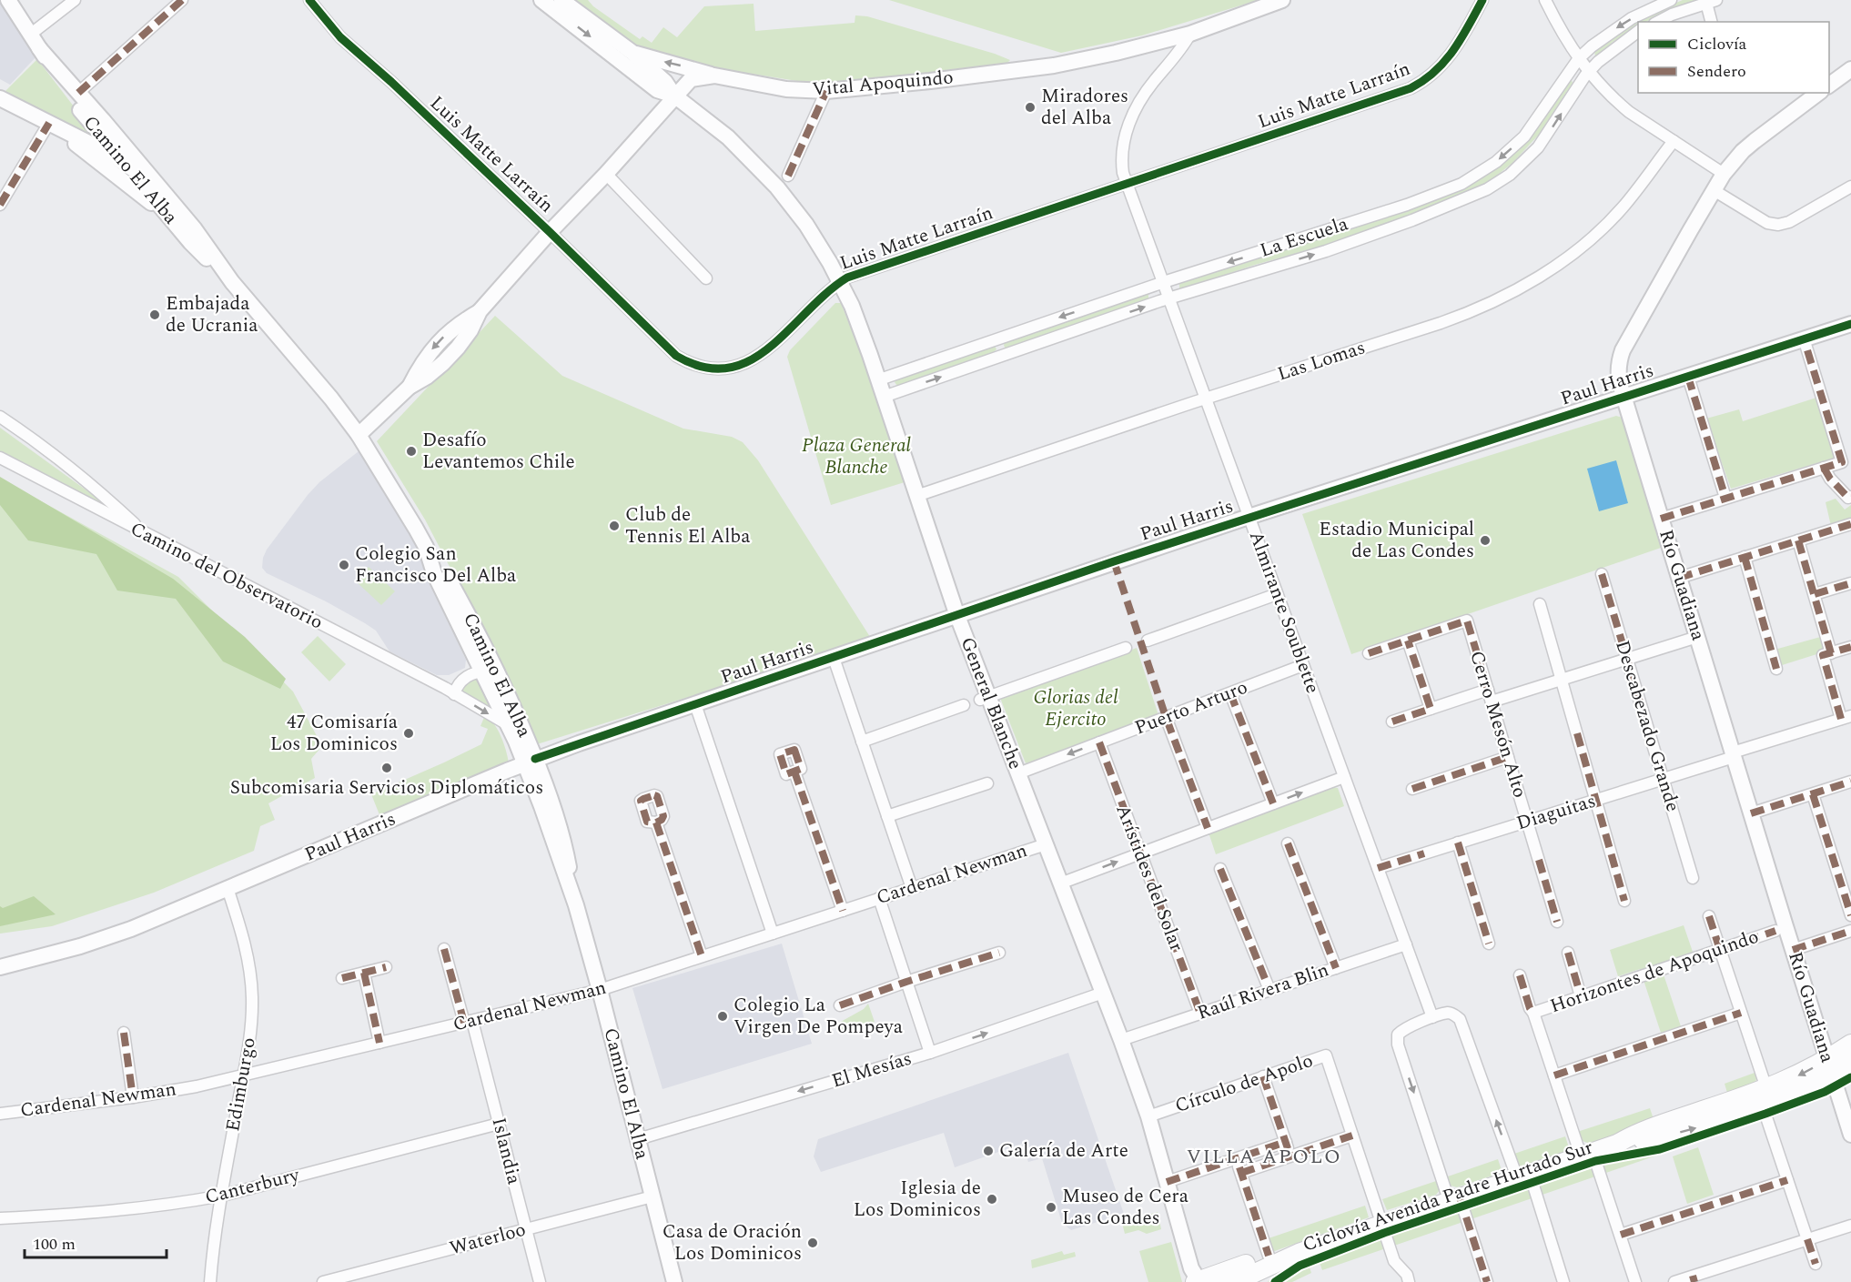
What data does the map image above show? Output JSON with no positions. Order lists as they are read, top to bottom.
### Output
{
  "streets": {
    "street": [
      "Vital Apoquindo",
      "Luis Matte Larraín",
      "Camino El Alba",
      "La Escuela",
      "Las Lomas",
      "Paul Harris",
      "Camino del Observatorio",
      "Río Guadiana",
      "Almirante Soublette",
      "General Blanche",
      "Puerto Arturo",
      "Cerro Mesón Alto",
      "Descabezado Grande",
      "Diaguitas",
      "Cardenal Newman",
      "Arístides del Solar",
      "Horizontes de Apoquindo",
      "Raúl Rivera Blin",
      "El Mesías",
      "Círculo de Apolo",
      "Edimburgo",
      "Islandia",
      "Canterbury",
      "Waterloo"
    ],
    "cycle path": ["Ciclovía Avenida Padre Hurtado Sur"]
  },
  "crossings": [
    ["Vital Apoquindo", "Luis Matte Larraín"],
    ["Vital Apoquindo", "Camino El Alba"],
    ["Vital Apoquindo", "Almirante Soublette"],
    ["Vital Apoquindo", "General Blanche"],
    ["Luis Matte Larraín", "Almirante Soublette"],
    ["Luis Matte Larraín", "General Blanche"],
    ["Camino El Alba", "Paul Harris"],
    ["Camino El Alba", "Camino del Observatorio"],
    ["Camino El Alba", "Cardenal Newman"],
    ["Camino El Alba", "El Mesías"],
    ["Camino El Alba", "Waterloo"],
    ["La Escuela", "Almirante Soublette"],
    ["La Escuela", "General Blanche"],
    ["Las Lomas", "Almirante Soublette"],
    ["Las Lomas", "General Blanche"],
    ["Paul Harris", "Río Guadiana"],
    ["Paul Harris", "Almirante Soublette"],
    ["Paul Harris", "General Blanche"],
    ["Paul Harris", "Edimburgo"],
    ["Río Guadiana", "Diaguitas"],
    ["Almirante Soublette", "Puerto Arturo"],
    ["Almirante Soublette", "Diaguitas"],
    ["Almirante Soublette", "Raúl Rivera Blin"],
    ["General Blanche", "Puerto Arturo"],
    ["General Blanche", "Cardenal Newman"],
    ["General Blanche", "Raúl Rivera Blin"],
    ["General Blanche", "El Mesías"],
    ["General Blanche", "Círculo de Apolo"],
    ["Puerto Arturo", "Arístides del Solar"],
    ["Cerro Mesón Alto", "Diaguitas"],
    ["Descabezado Grande", "Diaguitas"],
    ["Cardenal Newman", "Edimburgo"],
    ["Cardenal Newman", "Islandia"],
    ["Arístides del Solar", "Raúl Rivera Blin"],
    ["Edimburgo", "Canterbury"],
    ["Islandia", "Canterbury"],
    ["Islandia", "Waterloo"]
  ],
  "districts": ["VILLA APOLO"],
  "parks": ["Plaza General Blanche", "Glorias del Ejercito"],
  "places": [
    "Miradores del Alba",
    "Embajada de Ucrania",
    "Desafío Levantemos Chile",
    "Club de Tennis El Alba",
    "Estadio Municipal de Las Condes",
    "Colegio San Francisco Del Alba",
    "47 Comisaría Los Dominicos",
    "Subcomisaria Servicios Diplomáticos",
    "Colegio La Virgen De Pompeya",
    "Galería de Arte",
    "Iglesia de Los Dominicos",
    "Museo de Cera Las Condes",
    "Casa de Oración Los Dominicos"
  ],
  "legend": ["Ciclovía", "Sendero"],
  "scale_bar": "100 m"
}
